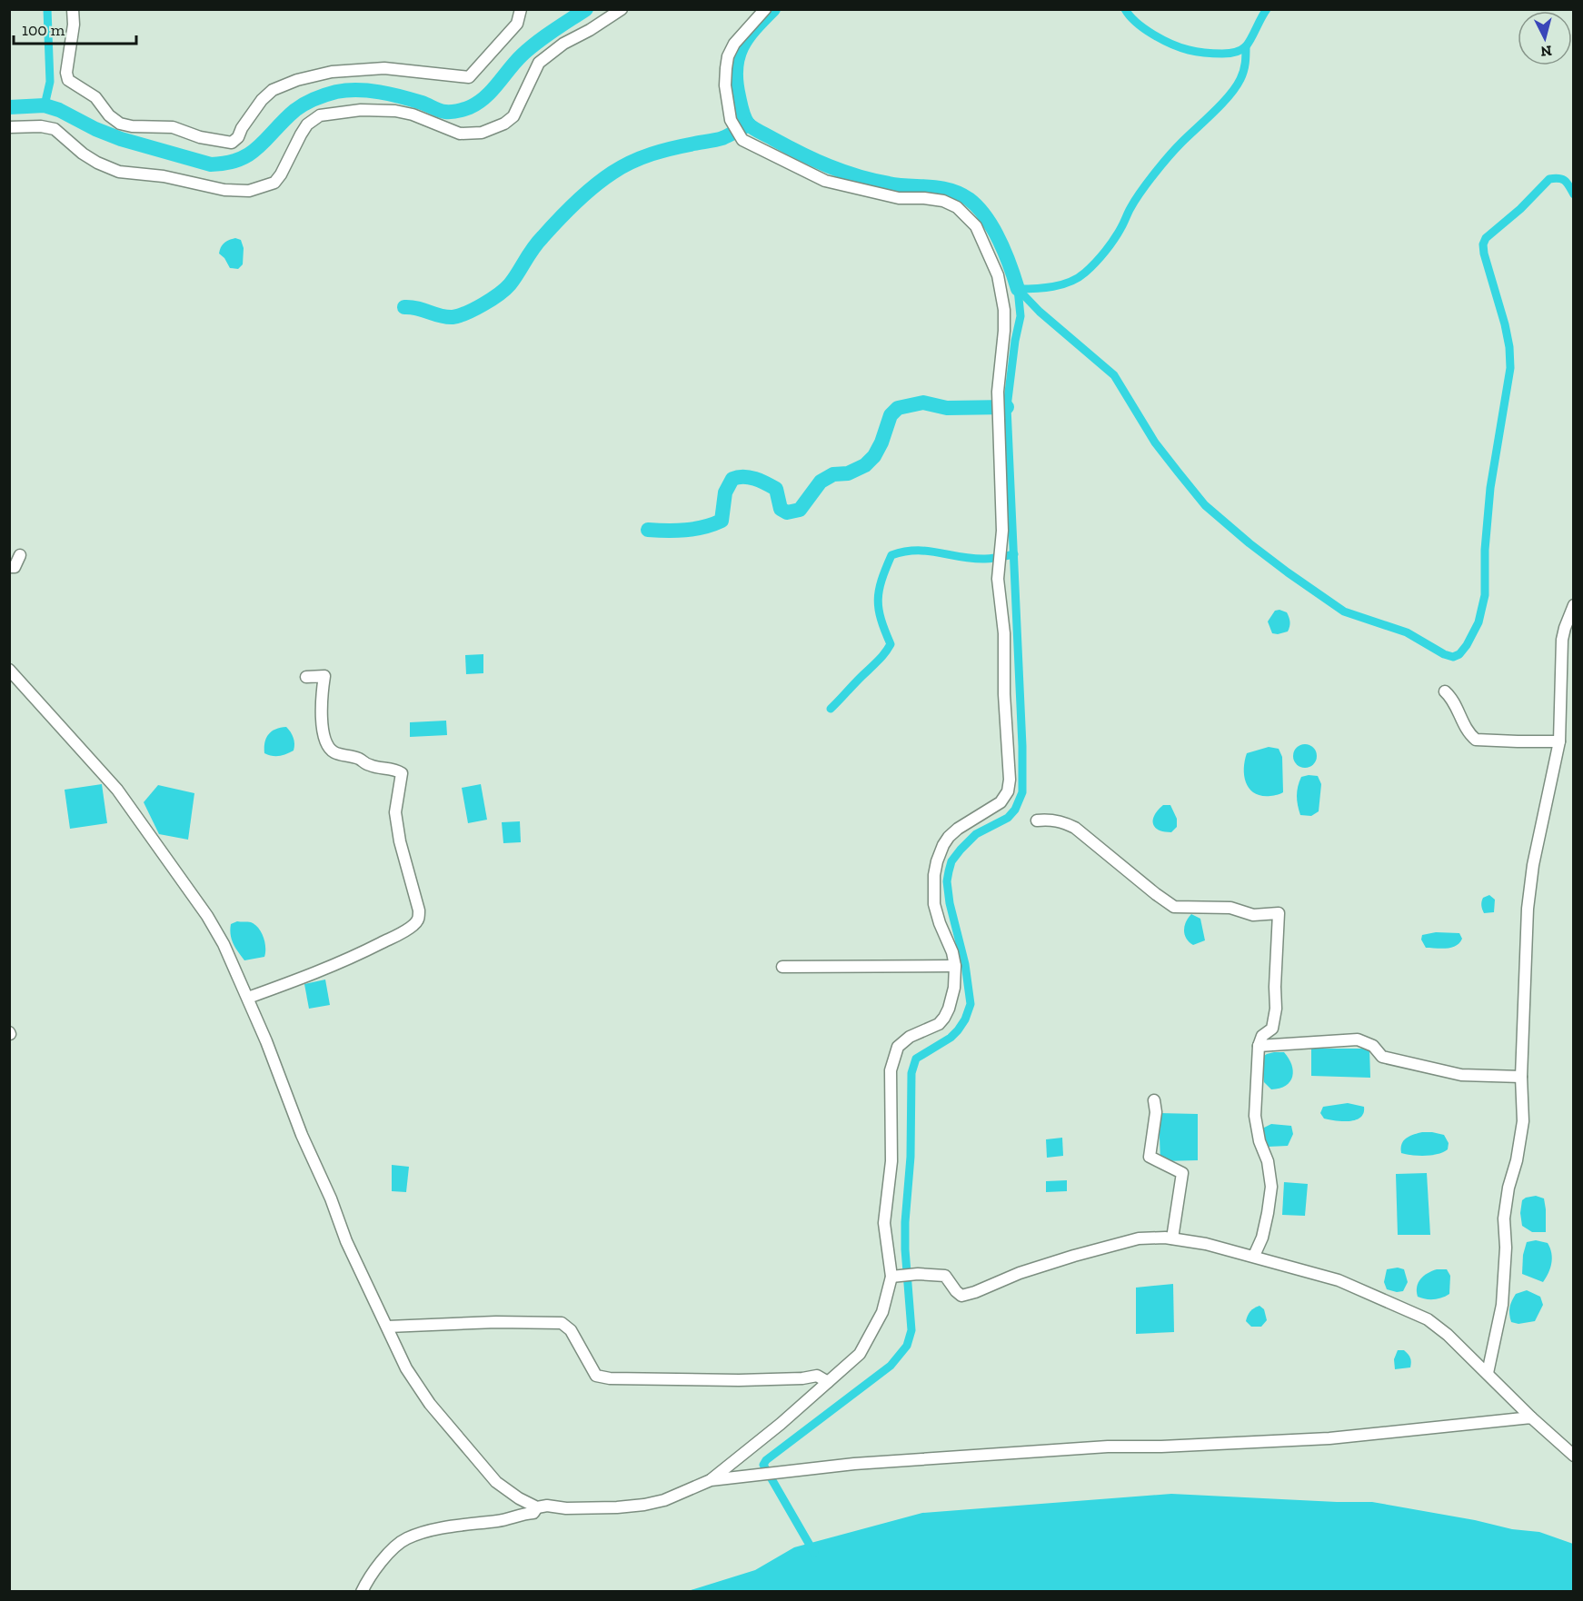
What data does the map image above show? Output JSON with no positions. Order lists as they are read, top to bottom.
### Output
{
  "scale_bar": "100 m",
  "north": "bottom"
}
